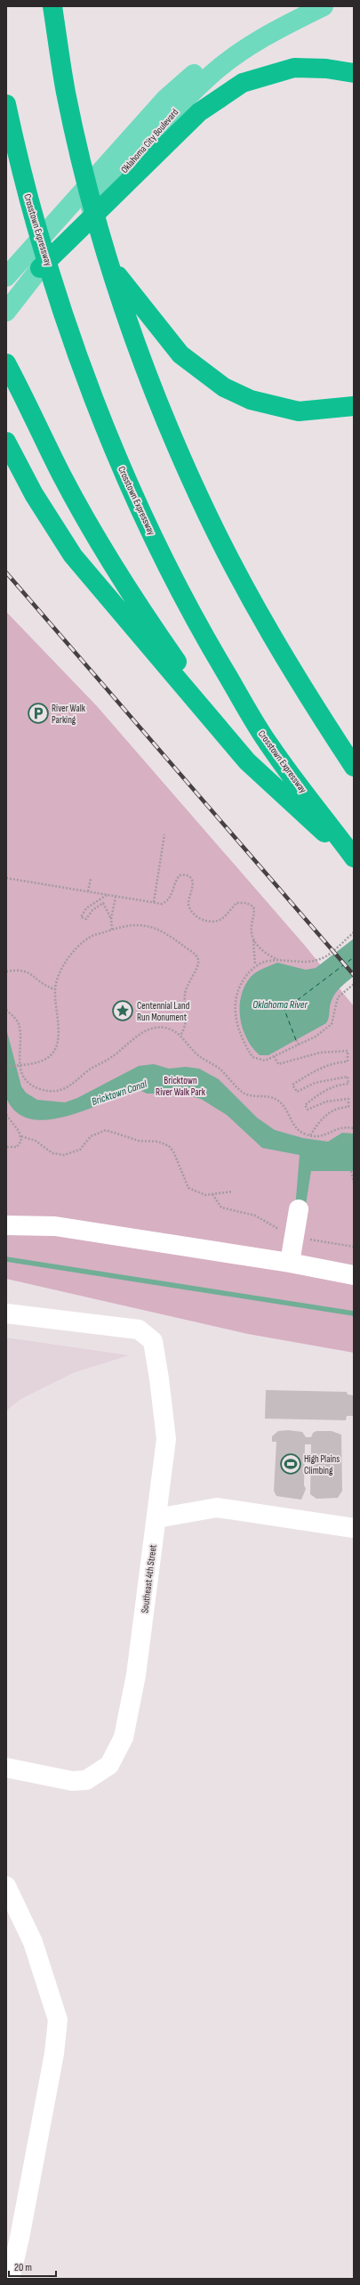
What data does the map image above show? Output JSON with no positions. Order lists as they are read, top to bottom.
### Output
{
  "streets": {
    "highway": ["Crosstown Expressway"],
    "main road": ["Oklahoma City Boulevard"],
    "street": ["Southeast 4th Street"]
  },
  "water": ["Oklahoma River", "Bricktown Canal"],
  "parks": ["Bricktown River Walk Park"],
  "places": {
    "parking": ["River Walk Parking"],
    "place": ["Centennial Land Run Monument"],
    "sports": ["High Plains Climbing"]
  },
  "scale_bar": "20 m"
}
